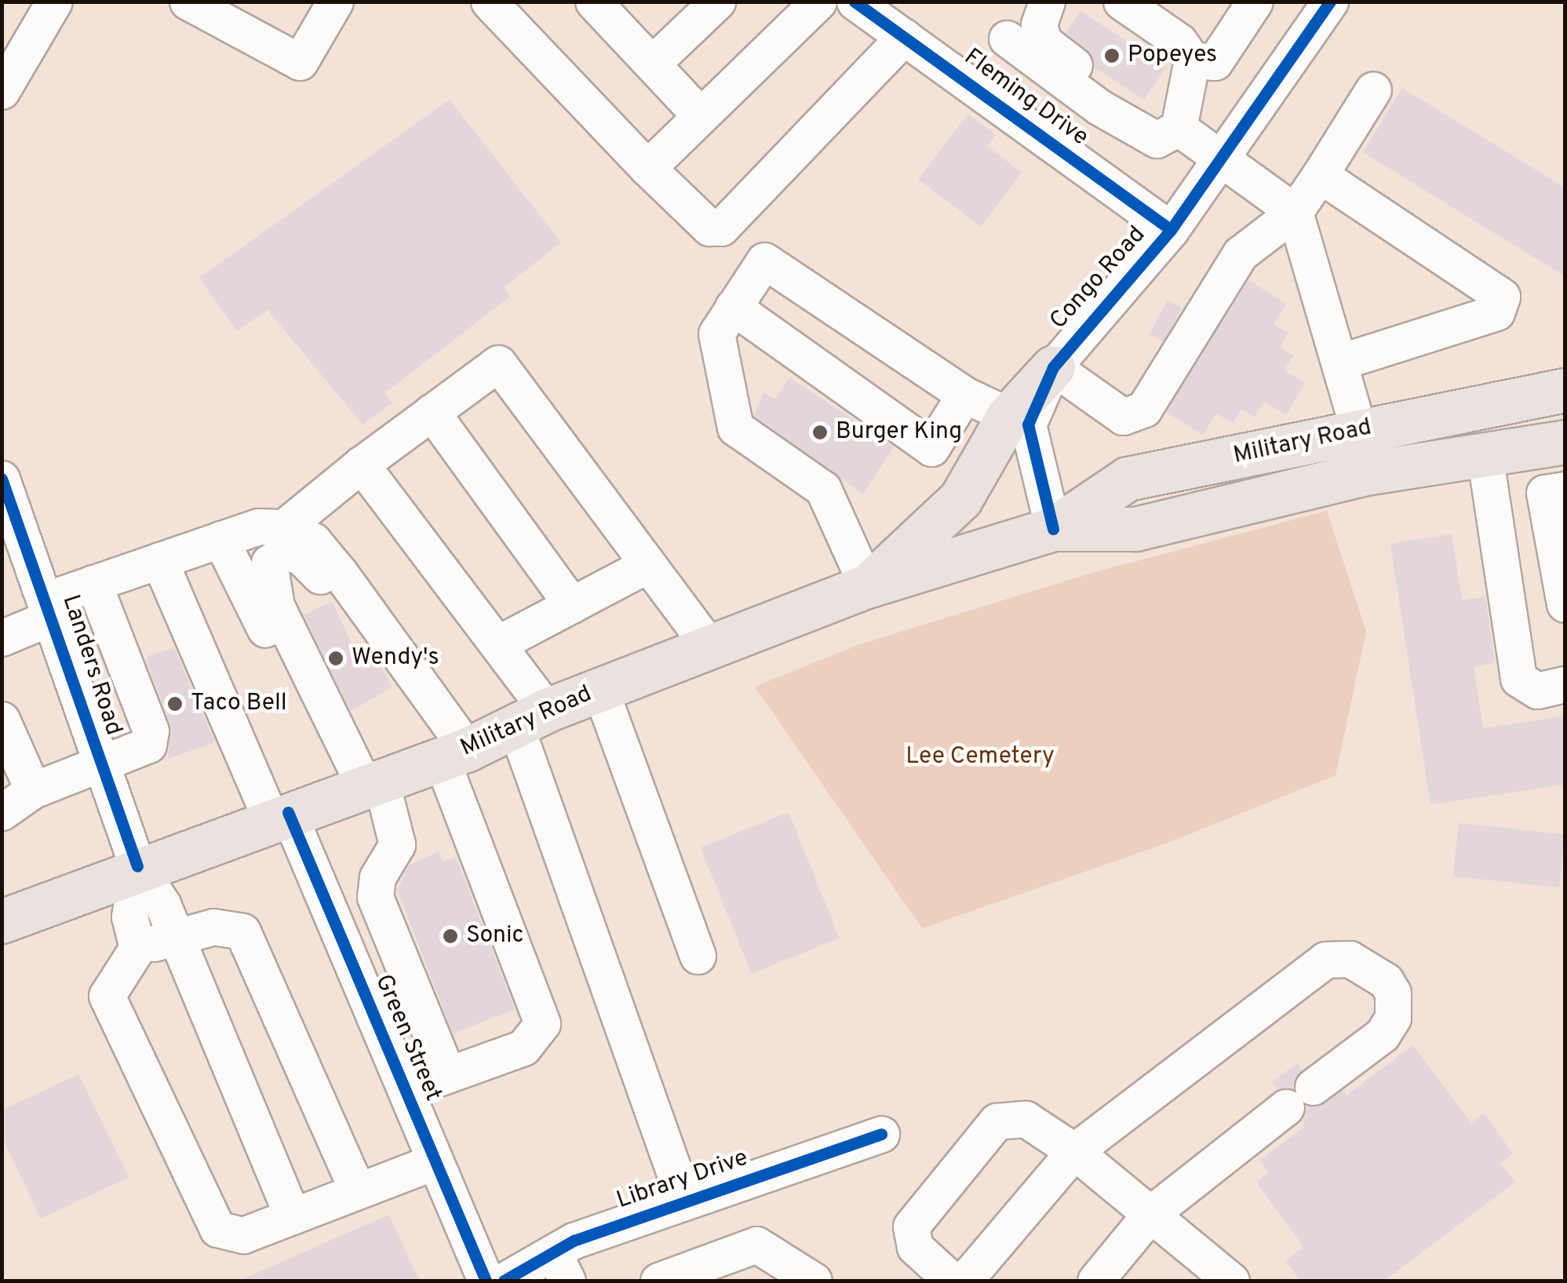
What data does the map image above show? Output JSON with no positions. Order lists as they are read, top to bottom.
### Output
{
  "streets": {
    "main road": ["Military Road"],
    "street": [
      "Fleming Drive",
      "Congo Road",
      "Landers Road",
      "Green Street",
      "Library Drive"
    ]
  },
  "crossings": [
    ["Fleming Drive", "Congo Road"],
    ["Military Road", "Landers Road"],
    ["Military Road", "Green Street"]
  ],
  "parks": ["Lee Cemetery"],
  "places": [
    "Popeyes",
    "Burger King",
    "Wendy's",
    "Taco Bell",
    "Sonic"
  ]
}
